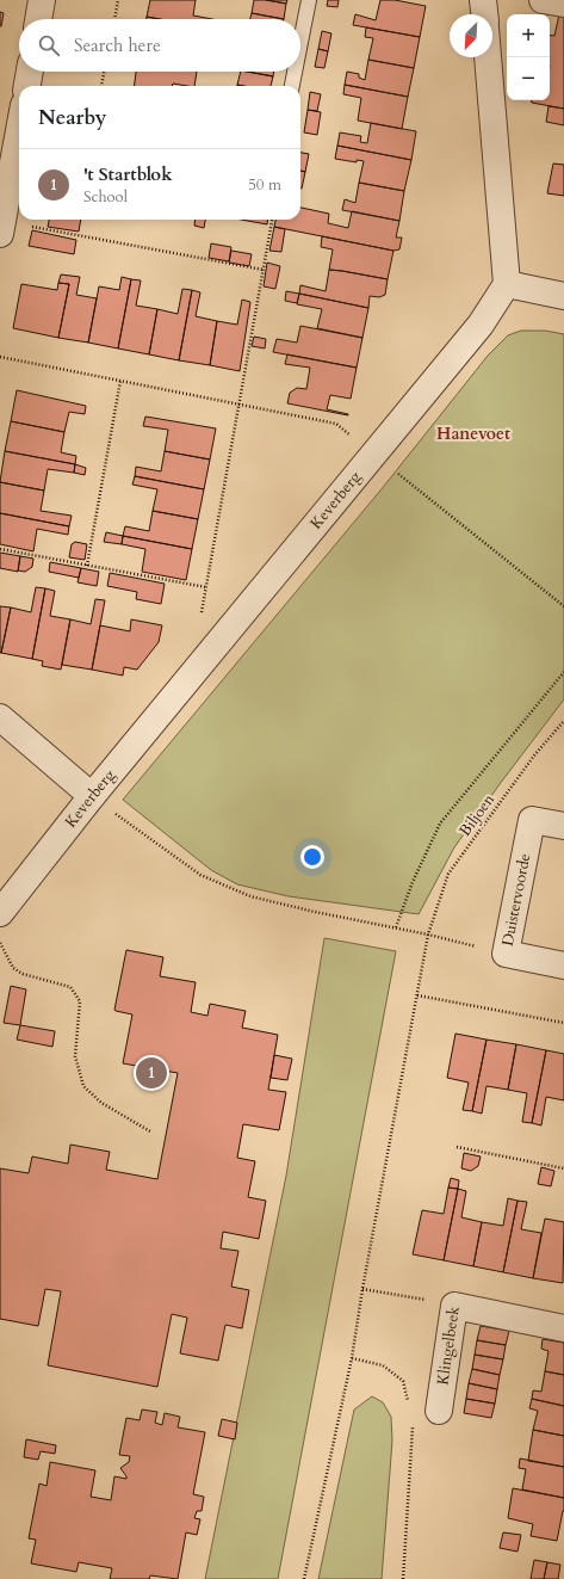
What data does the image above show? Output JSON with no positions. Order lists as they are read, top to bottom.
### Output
{
  "streets": {
    "street": ["Keverberg", "Duistervoorde", "Klingelbeek"],
    "path": ["Biljoen"]
  },
  "districts": ["Hanevoet"],
  "north": "bottom left",
  "page": {
    "map_buttons": ["+", "−"],
    "search": "Search here",
    "heading": "Nearby",
    "list": [
      {
        "mark": "1",
        "name": "'t Startblok",
        "note": "School",
        "value": "50 m"
      }
    ],
    "pins": "1"
  }
}
